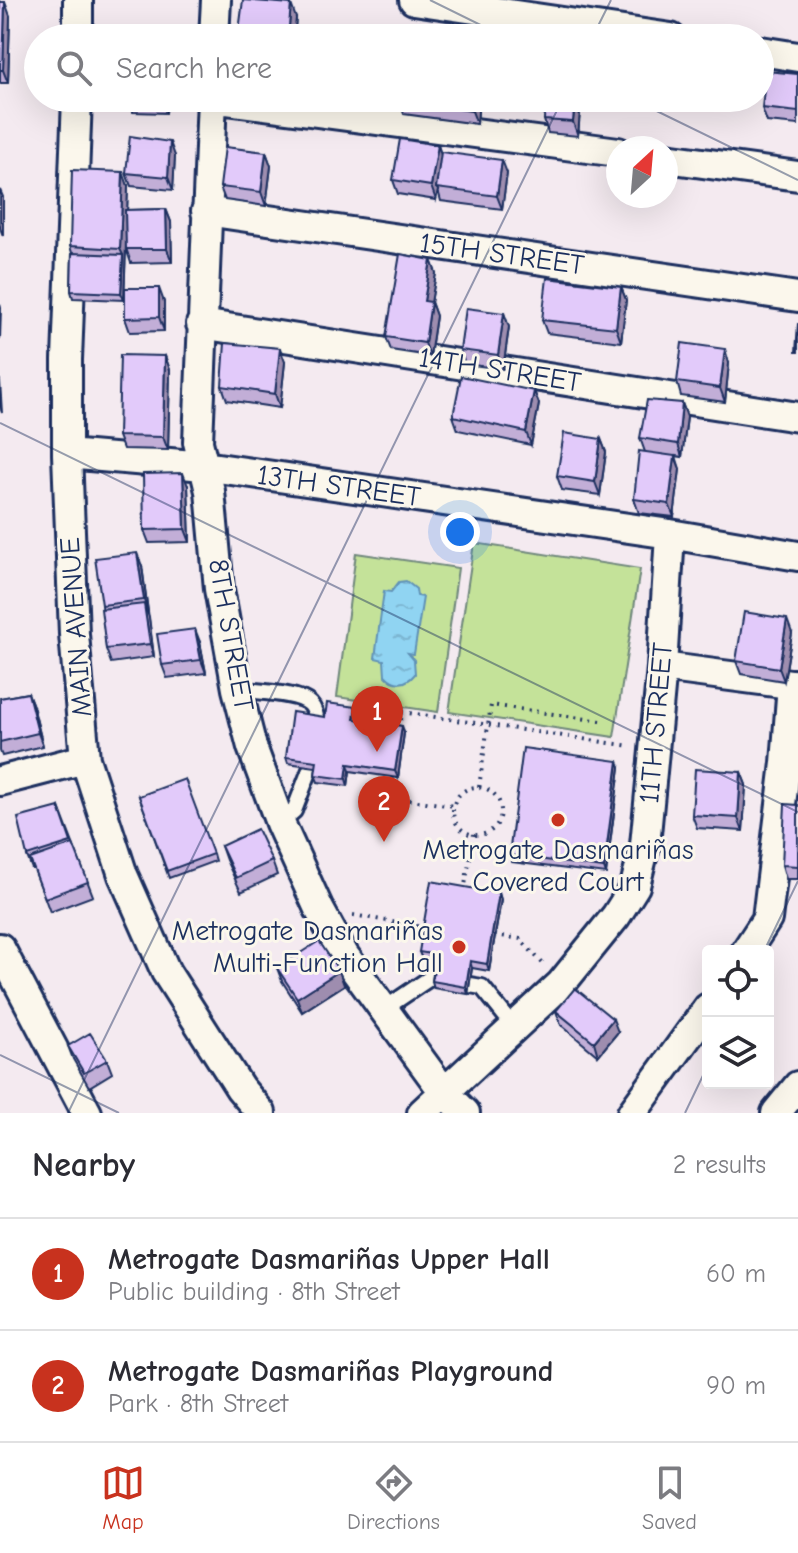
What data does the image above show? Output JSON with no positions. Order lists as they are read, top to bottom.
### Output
{
  "streets": {
    "street": [
      "15TH STREET",
      "14TH STREET",
      "13TH STREET",
      "MAIN AVENUE",
      "8TH STREET",
      "11TH STREET"
    ]
  },
  "crossings": [
    ["15TH STREET", "8TH STREET"],
    ["14TH STREET", "8TH STREET"],
    ["13TH STREET", "MAIN AVENUE"],
    ["13TH STREET", "8TH STREET"],
    ["13TH STREET", "11TH STREET"],
    ["8TH STREET", "11TH STREET"]
  ],
  "places": ["Metrogate Dasmariñas Covered Court", "Metrogate Dasmariñas Multi-Function Hall"],
  "north": "top right",
  "page": {
    "search": "Search here",
    "pins": ["1", "2"],
    "heading": ["Nearby", "2 results"],
    "list": [
      {
        "mark": "1",
        "name": "Metrogate Dasmariñas Upper Hall",
        "note": "Public building · 8th Street",
        "value": "60 m"
      },
      {
        "mark": "2",
        "name": "Metrogate Dasmariñas Playground",
        "note": "Park · 8th Street",
        "value": "90 m"
      }
    ],
    "nav": ["Map", "Directions", "Saved"]
  }
}
